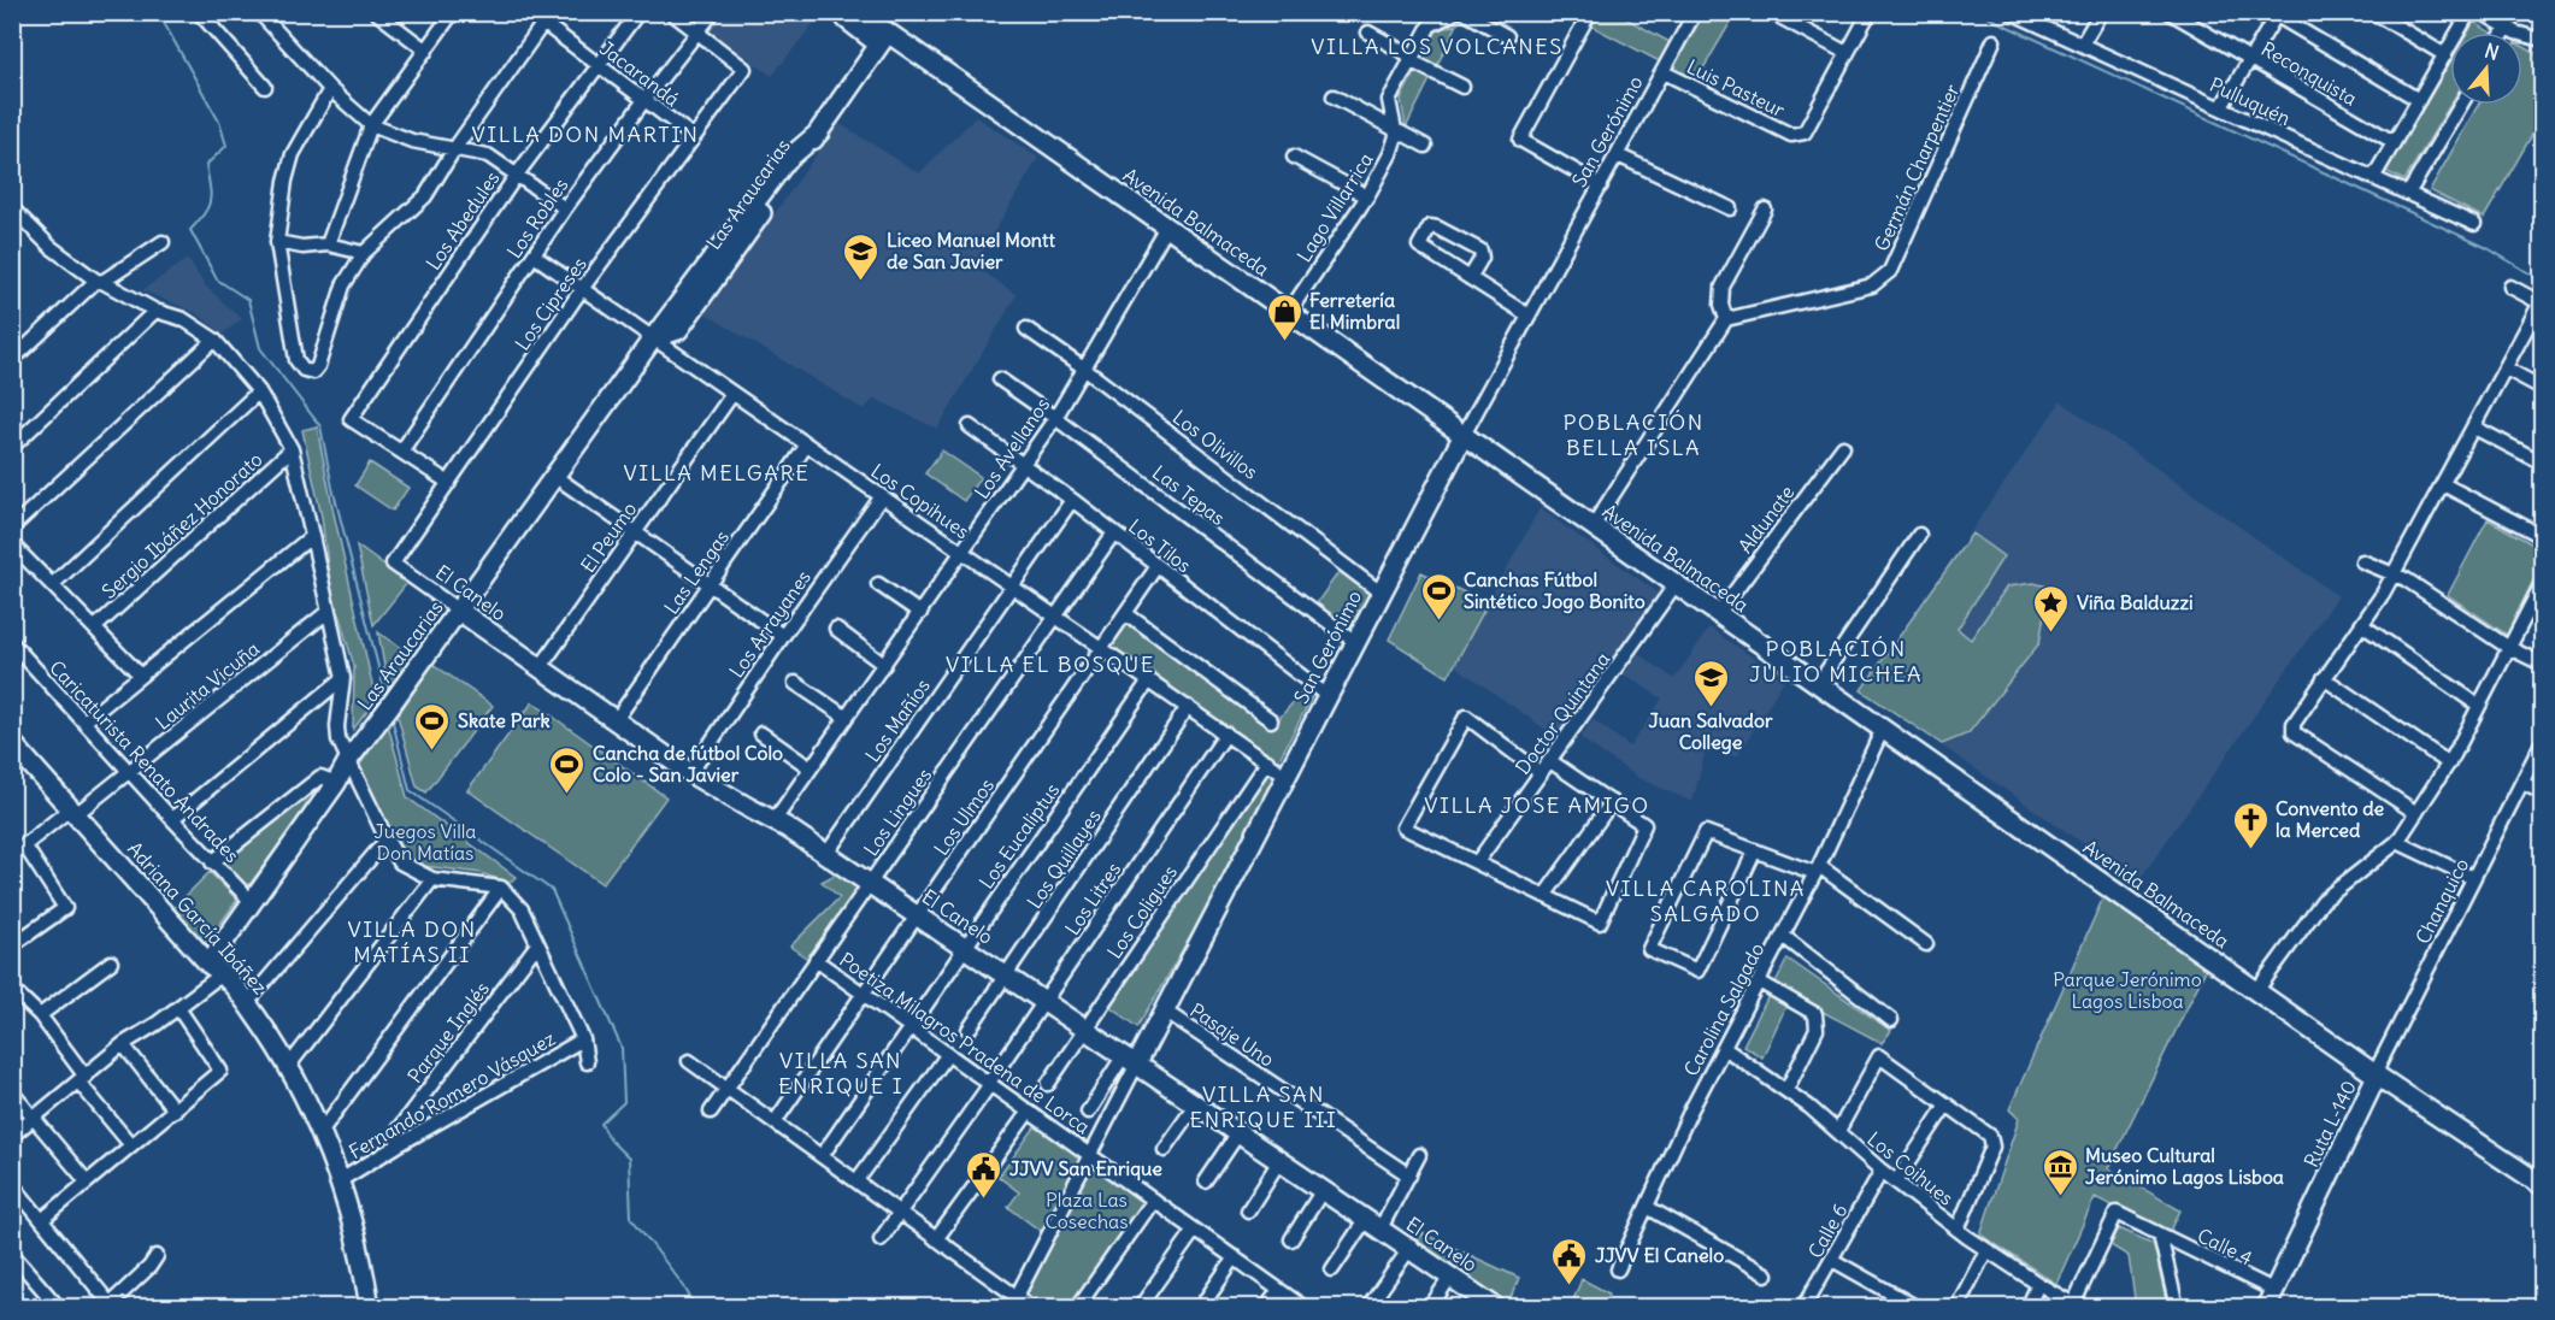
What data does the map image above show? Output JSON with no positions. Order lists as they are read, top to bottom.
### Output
{
  "streets": {
    "street": [
      "Jacarandá",
      "Reconquista",
      "Luis Pasteur",
      "Pulluquén",
      "San Gerónimo",
      "Germán Charpentier",
      "Las Araucarias",
      "Lago Villarrica",
      "Los Robles",
      "Los Abedules",
      "Avenida Balmaceda",
      "Los Cipreses",
      "Los Olivillos",
      "Los Avellanos",
      "Las Tepas",
      "Los Copihues",
      "Aldunate",
      "Sergio Ibáñez Honorato",
      "El Peumo",
      "Los Tilos",
      "Las Lengas",
      "El Canelo",
      "Los Arrayanes",
      "Laurita Vicuña",
      "Doctor Quintana",
      "Los Mañíos",
      "Caricaturista Renato Andrades",
      "Los Lingues",
      "Los Ulmos",
      "Los Eucaliptus",
      "Los Quillayes",
      "Los Litres",
      "Chanquico",
      "Los Coligues",
      "Adriana García Ibáñez",
      "Carolina Salgado",
      "Parque Inglés",
      "Pasaje Uno",
      "Poetiza Milagros Pradena de Lorca",
      "Fernando Romero Vásquez",
      "Ruta L-140",
      "Los Coihues",
      "Calle 6",
      "Calle 4"
    ]
  },
  "crossings": [
    ["Jacarandá", "Los Robles"],
    ["Jacarandá", "Los Abedules"],
    ["Jacarandá", "Los Cipreses"],
    ["Luis Pasteur", "San Gerónimo"],
    ["San Gerónimo", "Avenida Balmaceda"],
    ["San Gerónimo", "Los Olivillos"],
    ["San Gerónimo", "Las Tepas"],
    ["San Gerónimo", "Los Copihues"],
    ["San Gerónimo", "Los Tilos"],
    ["San Gerónimo", "El Canelo"],
    ["San Gerónimo", "Pasaje Uno"],
    ["San Gerónimo", "Poetiza Milagros Pradena de Lorca"],
    ["Las Araucarias", "Avenida Balmaceda"],
    ["Las Araucarias", "Los Copihues"],
    ["Las Araucarias", "El Canelo"],
    ["Las Araucarias", "Caricaturista Renato Andrades"],
    ["Las Araucarias", "Adriana García Ibáñez"],
    ["Lago Villarrica", "Avenida Balmaceda"],
    ["Los Robles", "Los Abedules"],
    ["Los Robles", "Los Cipreses"],
    ["Los Robles", "Los Copihues"],
    ["Avenida Balmaceda", "Los Avellanos"],
    ["Avenida Balmaceda", "Aldunate"],
    ["Avenida Balmaceda", "Doctor Quintana"],
    ["Avenida Balmaceda", "Chanquico"],
    ["Avenida Balmaceda", "Carolina Salgado"],
    ["Avenida Balmaceda", "Ruta L-140"],
    ["Los Cipreses", "Los Copihues"],
    ["Los Cipreses", "El Canelo"],
    ["Los Olivillos", "Los Avellanos"],
    ["Los Avellanos", "Las Tepas"],
    ["Los Avellanos", "Los Copihues"],
    ["Los Avellanos", "Los Tilos"],
    ["Los Avellanos", "El Canelo"],
    ["Los Copihues", "El Peumo"],
    ["Los Copihues", "Las Lengas"],
    ["Los Copihues", "Los Arrayanes"],
    ["Los Copihues", "Los Mañíos"],
    ["Los Copihues", "Los Lingues"],
    ["Los Copihues", "Los Ulmos"],
    ["Los Copihues", "Los Eucaliptus"],
    ["Los Copihues", "Los Quillayes"],
    ["Los Copihues", "Los Litres"],
    ["Los Copihues", "Los Coligues"],
    ["El Peumo", "El Canelo"],
    ["Los Tilos", "Los Mañíos"],
    ["Los Tilos", "Los Lingues"],
    ["Los Tilos", "Los Ulmos"],
    ["Las Lengas", "El Canelo"],
    ["El Canelo", "Los Arrayanes"],
    ["El Canelo", "Los Mañíos"],
    ["El Canelo", "Los Lingues"],
    ["El Canelo", "Los Ulmos"],
    ["El Canelo", "Los Eucaliptus"],
    ["El Canelo", "Los Quillayes"],
    ["El Canelo", "Los Litres"],
    ["El Canelo", "Los Coligues"],
    ["Laurita Vicuña", "Caricaturista Renato Andrades"],
    ["Laurita Vicuña", "Adriana García Ibáñez"],
    ["Los Lingues", "Poetiza Milagros Pradena de Lorca"],
    ["Los Ulmos", "Poetiza Milagros Pradena de Lorca"],
    ["Los Eucaliptus", "Poetiza Milagros Pradena de Lorca"],
    ["Los Litres", "Poetiza Milagros Pradena de Lorca"],
    ["Chanquico", "Ruta L-140"],
    ["Adriana García Ibáñez", "Fernando Romero Vásquez"],
    ["Carolina Salgado", "Los Coihues"],
    ["Parque Inglés", "Fernando Romero Vásquez"],
    ["Ruta L-140", "Calle 4"],
    ["Los Coihues", "Calle 6"],
    ["Los Coihues", "Calle 4"]
  ],
  "districts": [
    "VILLA LOS VOLCANES",
    "VILLA DON MARTIN",
    "POBLACIÓN BELLA ISLA",
    "VILLA MELGARE",
    "POBLACIÓN JULIO MICHEA",
    "VILLA EL BOSQUE",
    "VILLA JOSE AMIGO",
    "VILLA CAROLINA SALGADO",
    "VILLA DON MATÍAS II",
    "VILLA SAN ENRIQUE I",
    "VILLA SAN ENRIQUE III"
  ],
  "parks": ["Juegos Villa Don Matías", "Parque Jerónimo Lagos Lisboa", "Plaza Las Cosechas"],
  "places": {
    "school or university": ["Liceo Manuel Montt de San Javier", "Juan Salvador College"],
    "shop": ["Ferretería El Mimbral"],
    "sports": ["Canchas Fútbol Sintético Jogo Bonito", "Skate Park", "Cancha de fútbol Colo Colo - San Javier"],
    "place": ["Viña Balduzzi"],
    "church": ["Convento de la Merced"],
    "museum": ["Museo Cultural Jerónimo Lagos Lisboa"],
    "public building": ["JJVV San Enrique", "JJVV El Canelo"]
  },
  "north": "top"
}
